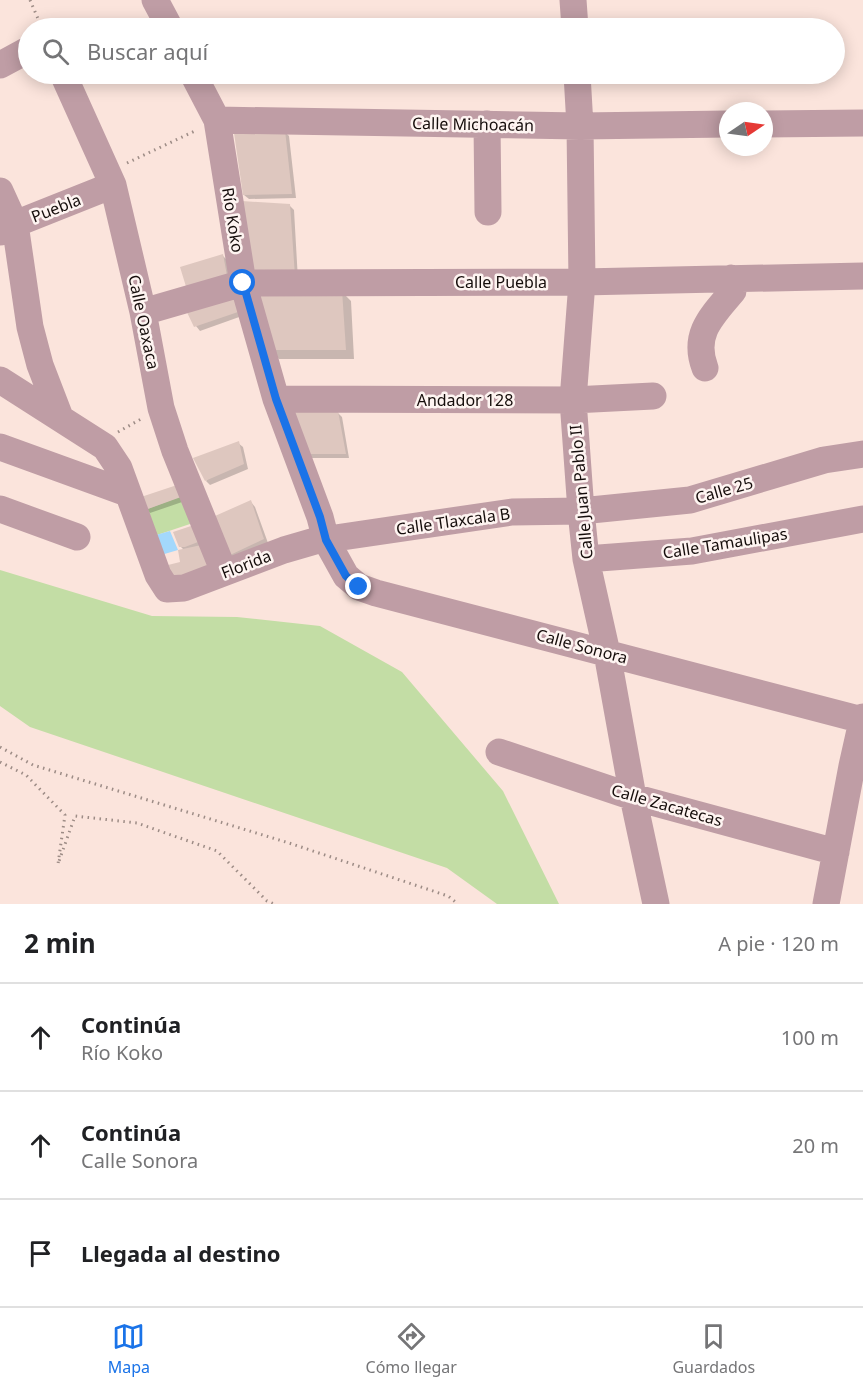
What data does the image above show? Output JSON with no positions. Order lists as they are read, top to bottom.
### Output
{
  "streets": {
    "street": [
      "Calle Michoacán",
      "Puebla",
      "Río Koko",
      "Calle Puebla",
      "Calle Oaxaca",
      "Andador 128",
      "Calle 25",
      "Calle Juan Pablo II",
      "Calle Tlaxcala B",
      "Calle Tamaulipas",
      "Florida",
      "Calle Sonora",
      "Calle Zacatecas"
    ]
  },
  "crossings": [
    ["Calle Michoacán", "Río Koko"],
    ["Calle Michoacán", "Calle Juan Pablo II"],
    ["Puebla", "Calle Oaxaca"],
    ["Río Koko", "Calle Puebla"],
    ["Río Koko", "Andador 128"],
    ["Río Koko", "Calle Tlaxcala B"],
    ["Río Koko", "Florida"],
    ["Río Koko", "Calle Sonora"],
    ["Calle Puebla", "Calle Oaxaca"],
    ["Calle Puebla", "Calle Juan Pablo II"],
    ["Calle Oaxaca", "Florida"],
    ["Andador 128", "Calle Juan Pablo II"],
    ["Calle 25", "Calle Juan Pablo II"],
    ["Calle 25", "Calle Tlaxcala B"],
    ["Calle Juan Pablo II", "Calle Tlaxcala B"],
    ["Calle Juan Pablo II", "Calle Tamaulipas"],
    ["Calle Juan Pablo II", "Calle Sonora"],
    ["Calle Juan Pablo II", "Calle Zacatecas"],
    ["Calle Tlaxcala B", "Florida"],
    ["Calle Tlaxcala B", "Calle Sonora"],
    ["Florida", "Calle Sonora"]
  ],
  "north": "right",
  "page": {
    "search": "Buscar aquí",
    "heading": ["2 min", "A pie · 120 m"],
    "list": [
      ["Continúa", "Río Koko", "100 m"],
      ["Continúa", "Calle Sonora", "20 m"],
      "Llegada al destino"
    ],
    "nav": ["Mapa", "Cómo llegar", "Guardados"]
  }
}
